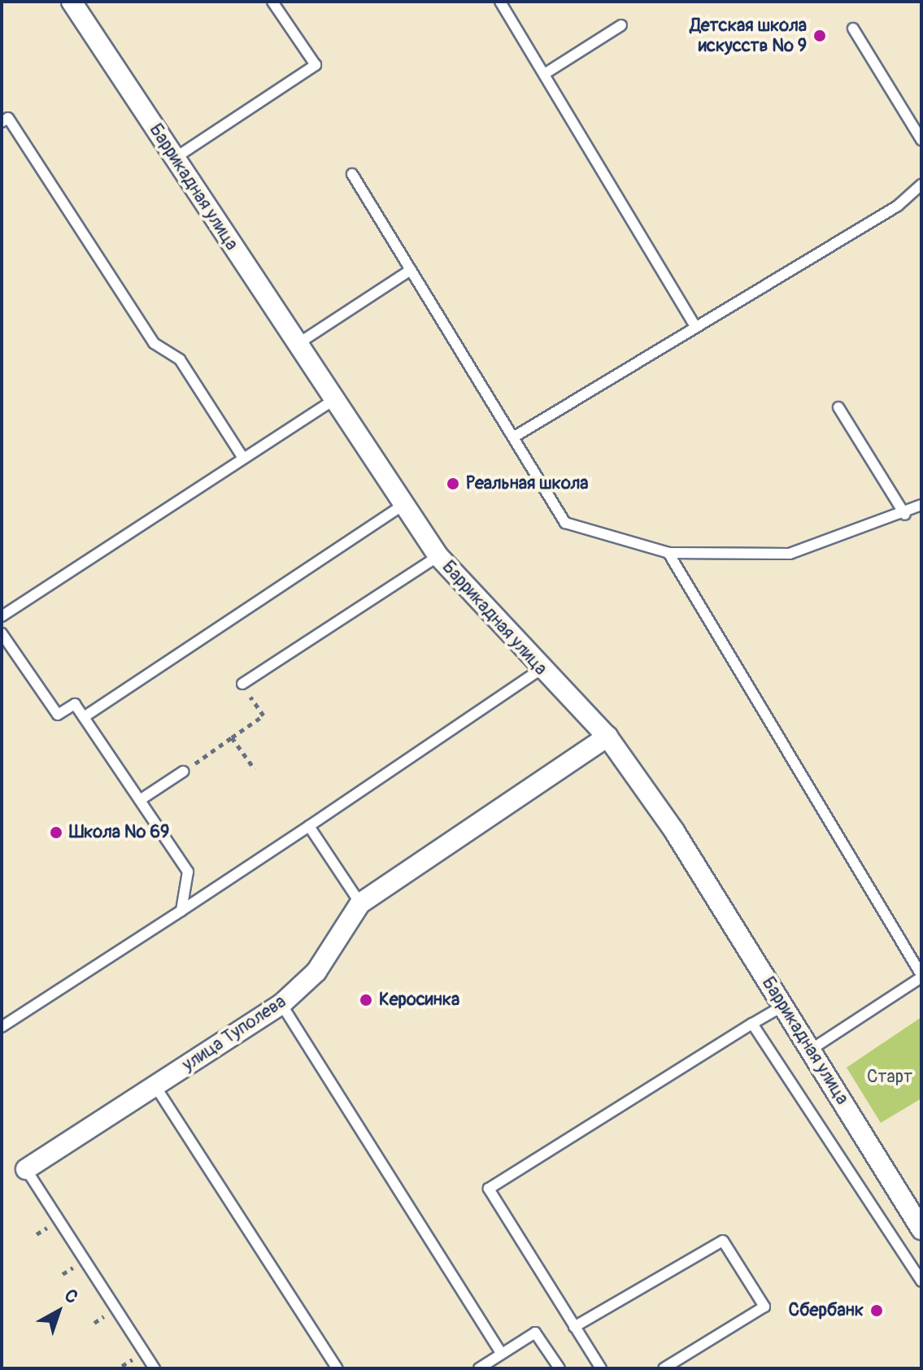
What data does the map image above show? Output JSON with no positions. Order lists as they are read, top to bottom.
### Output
{
  "streets": {
    "street": ["Баррикадная улица", "улица Туполева"]
  },
  "crossings": [
    ["Баррикадная улица", "улица Туполева"]
  ],
  "parks": ["Старт"],
  "places": [
    "Детская школа искусств № 9",
    "Реальная школа",
    "Школа № 69",
    "Керосинка",
    "Сбербанк"
  ],
  "north": "top right"
}
